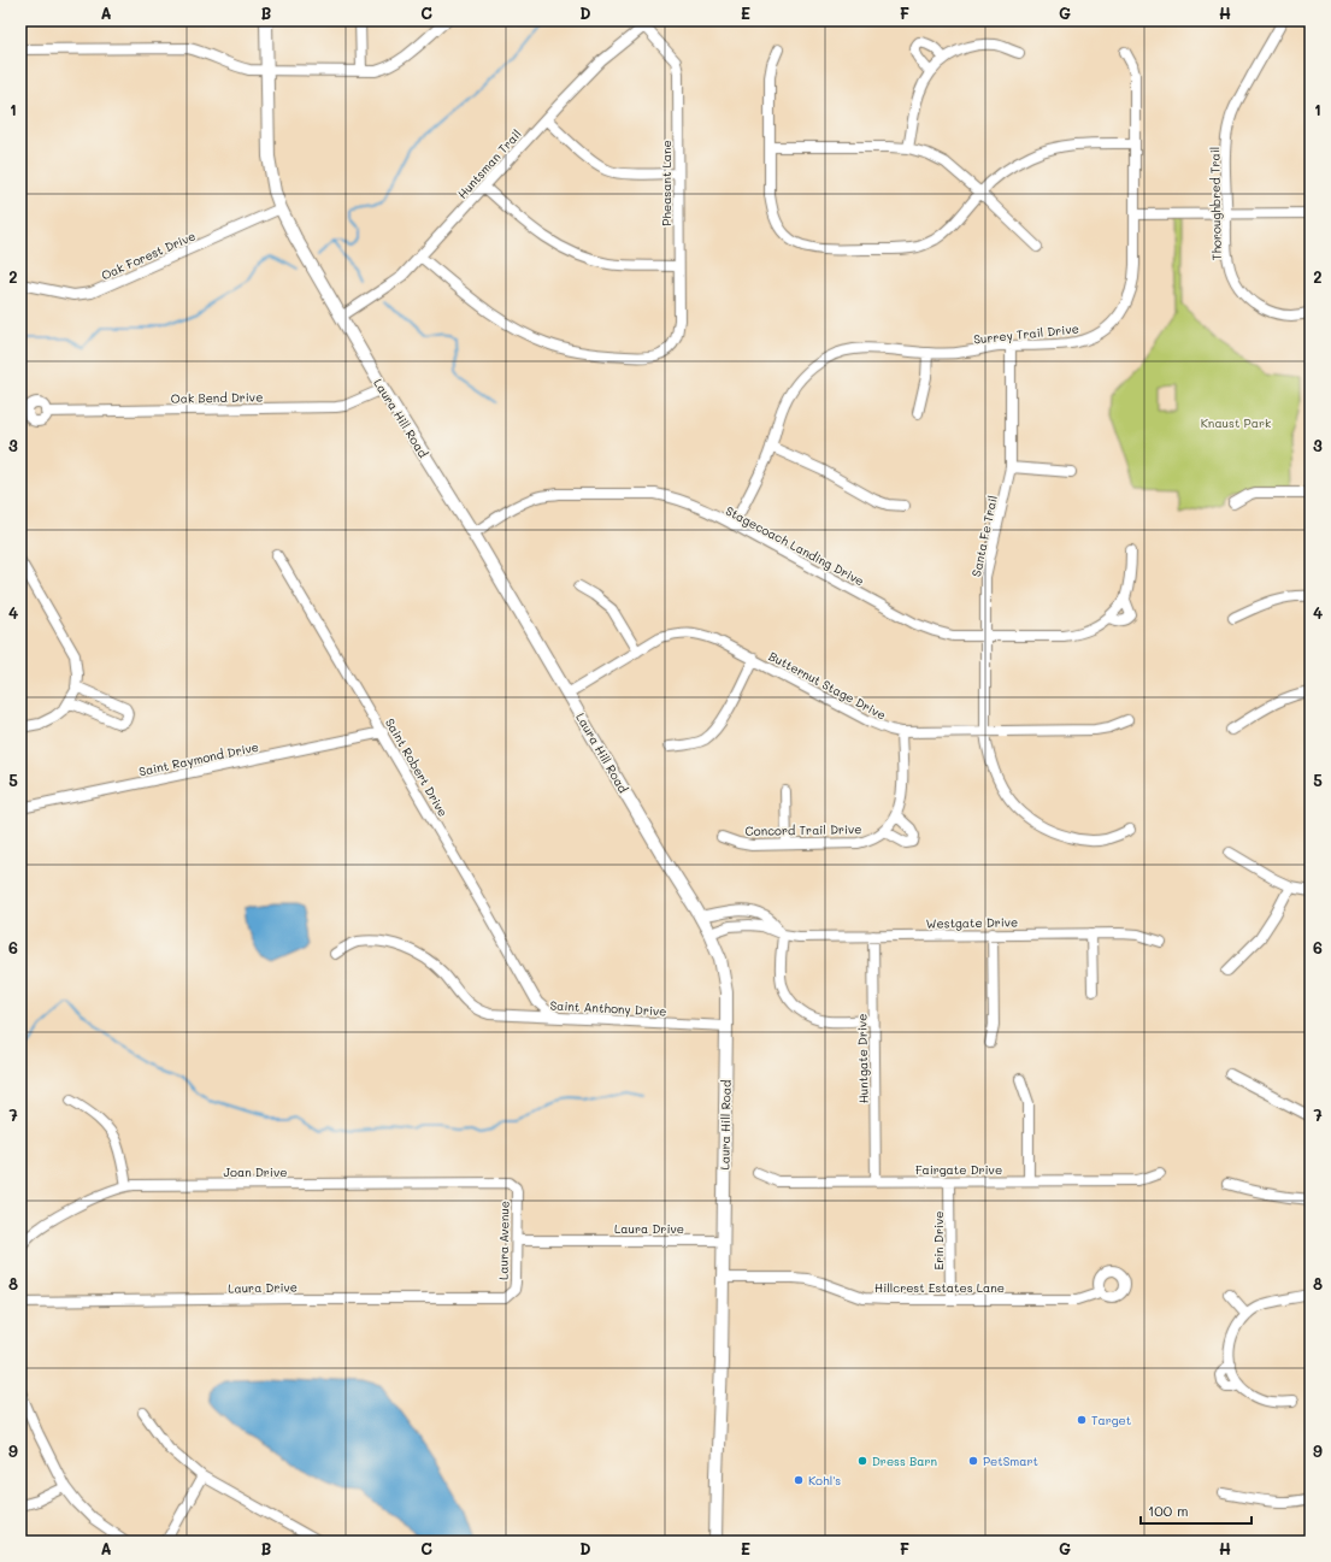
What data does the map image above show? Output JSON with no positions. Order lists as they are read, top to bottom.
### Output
{
  "streets": {
    "main road": ["Laura Hill Road"],
    "street": [
      "Huntsman Trail",
      "Pheasant Lane",
      "Thoroughbred Trail",
      "Oak Forest Drive",
      "Surrey Trail Drive",
      "Oak Bend Drive",
      "Santa Fe Trail",
      "Stagecoach Landing Drive",
      "Butternut Stage Drive",
      "Saint Raymond Drive",
      "Saint Robert Drive",
      "Concord Trail Drive",
      "Westgate Drive",
      "Saint Anthony Drive",
      "Huntgate Drive",
      "Fairgate Drive",
      "Joan Drive",
      "Laura Drive",
      "Laura Avenue",
      "Erin Drive",
      "Hillcrest Estates Lane"
    ]
  },
  "crossings": [
    ["Huntsman Trail", "Pheasant Lane"],
    ["Huntsman Trail", "Laura Hill Road"],
    ["Oak Forest Drive", "Laura Hill Road"],
    ["Surrey Trail Drive", "Santa Fe Trail"],
    ["Surrey Trail Drive", "Stagecoach Landing Drive"],
    ["Oak Bend Drive", "Laura Hill Road"],
    ["Laura Hill Road", "Stagecoach Landing Drive"],
    ["Laura Hill Road", "Butternut Stage Drive"],
    ["Laura Hill Road", "Westgate Drive"],
    ["Laura Hill Road", "Saint Anthony Drive"],
    ["Laura Hill Road", "Laura Drive"],
    ["Laura Hill Road", "Hillcrest Estates Lane"],
    ["Santa Fe Trail", "Stagecoach Landing Drive"],
    ["Santa Fe Trail", "Butternut Stage Drive"],
    ["Butternut Stage Drive", "Concord Trail Drive"],
    ["Saint Raymond Drive", "Saint Robert Drive"],
    ["Saint Robert Drive", "Saint Anthony Drive"],
    ["Westgate Drive", "Huntgate Drive"],
    ["Huntgate Drive", "Fairgate Drive"],
    ["Fairgate Drive", "Erin Drive"],
    ["Joan Drive", "Laura Avenue"],
    ["Laura Drive", "Laura Avenue"],
    ["Erin Drive", "Hillcrest Estates Lane"]
  ],
  "parks": ["Knaust Park"],
  "places": [
    "Target",
    "Dress Barn",
    "PetSmart",
    "Kohl's"
  ],
  "scale_bar": "100 m",
  "grid": {
    "columns": [
      "A",
      "B",
      "C",
      "D",
      "E",
      "F",
      "G",
      "H"
    ],
    "rows": [
      "1",
      "2",
      "3",
      "4",
      "5",
      "6",
      "7",
      "8",
      "9"
    ]
  }
}
